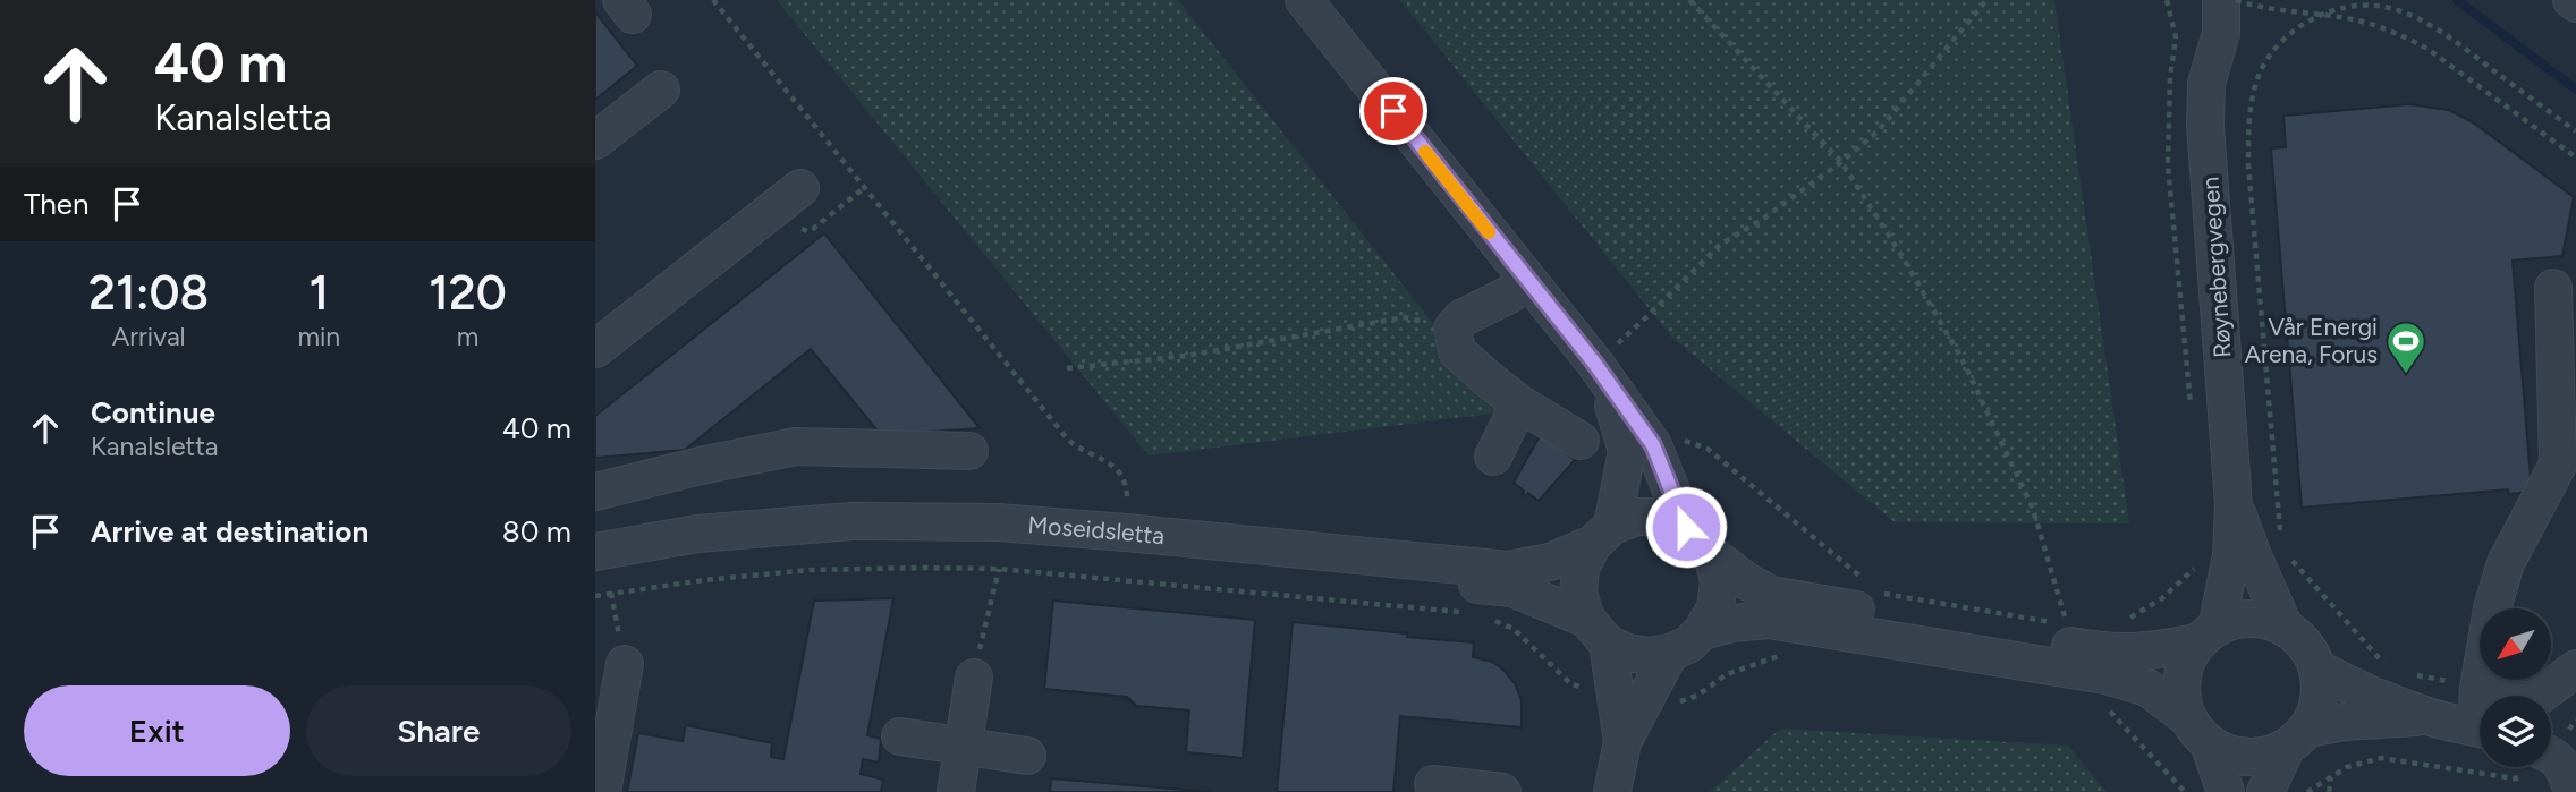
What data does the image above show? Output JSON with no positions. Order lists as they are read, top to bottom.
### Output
{
  "streets": {
    "street": ["Røynebergvegen", "Moseidsletta"]
  },
  "places": {
    "sports": ["Vår Energi Arena, Forus"]
  },
  "north": "bottom left",
  "page": {
    "turn": ["40 m", "Kanalsletta"],
    "then": "Then",
    "eta": [
      "21:08",
      "Arrival",
      "1",
      "min",
      "120",
      "m"
    ],
    "list": [
      {
        "name": "Continue",
        "note": "Kanalsletta",
        "value": "40 m"
      },
      {
        "name": "Arrive at destination",
        "value": "80 m"
      }
    ],
    "buttons": ["Exit", "Share"]
  }
}
